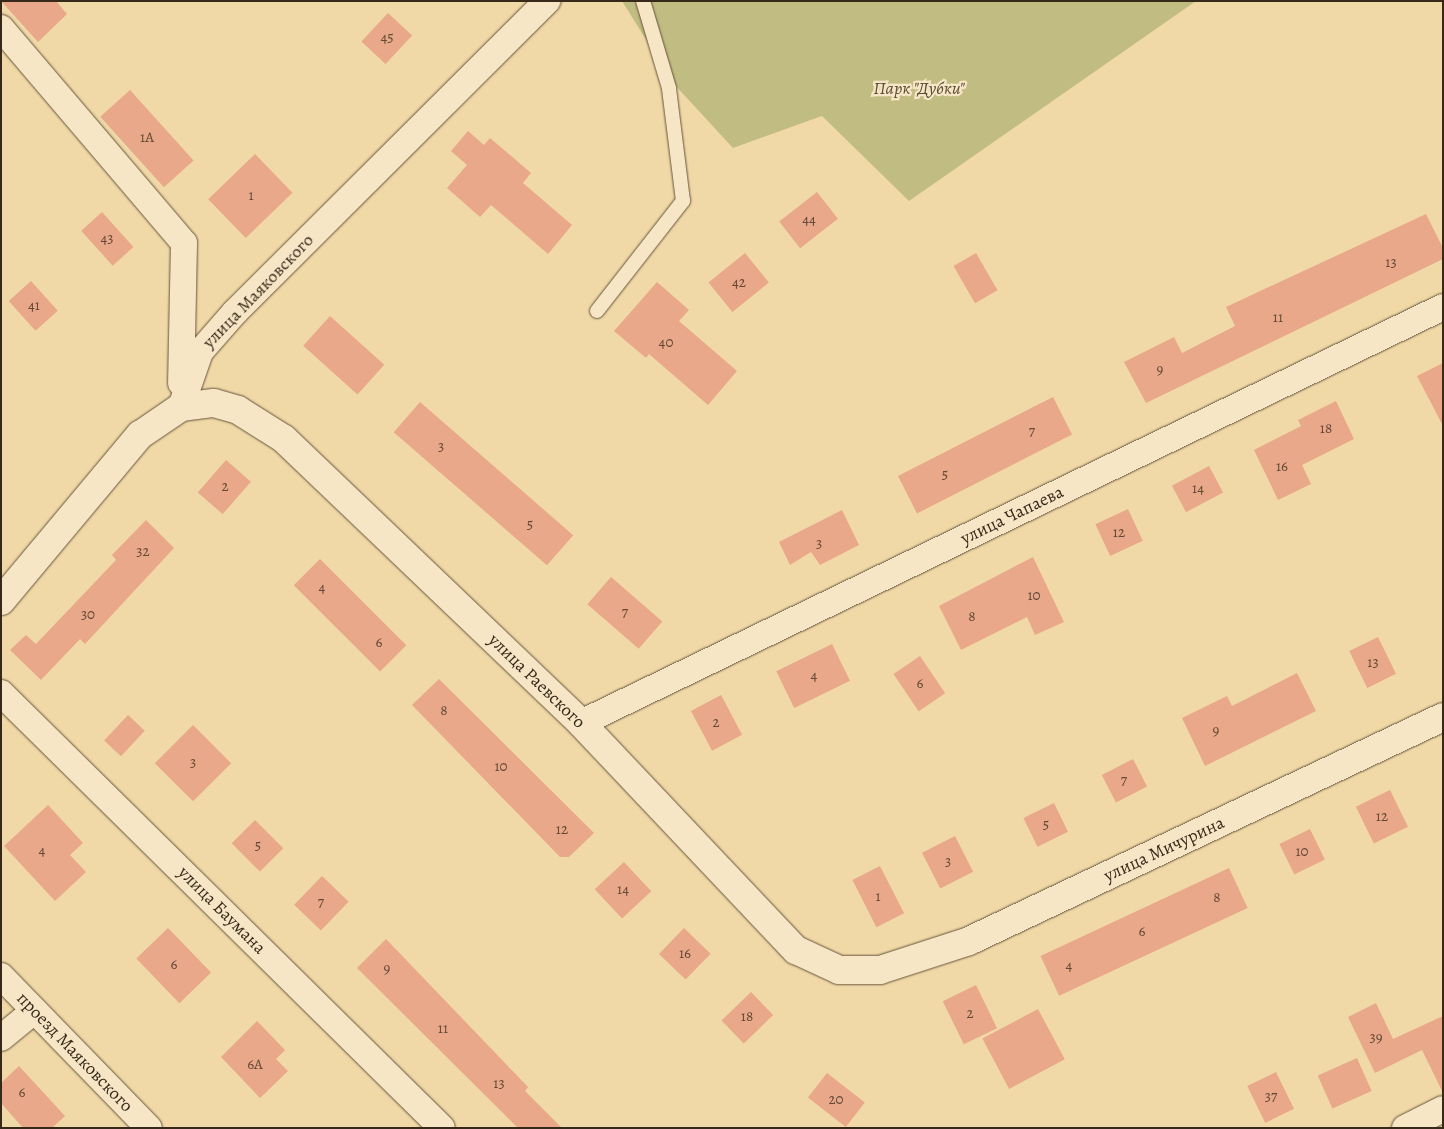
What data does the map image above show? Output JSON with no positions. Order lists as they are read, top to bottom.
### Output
{
  "streets": {
    "street": [
      "улица Маяковского",
      "улица Чапаева",
      "улица Раевского",
      "улица Мичурина",
      "улица Баумана",
      "проезд Маяковского"
    ]
  },
  "crossings": [
    ["улица Маяковского", "улица Раевского"],
    ["улица Чапаева", "улица Раевского"],
    ["улица Раевского", "улица Мичурина"]
  ],
  "parks": ["Парк \"Дубки\""],
  "house_numbers": [
    "45",
    "1А",
    "1",
    "44",
    "43",
    "13",
    "42",
    "41",
    "11",
    "40",
    "9",
    "18",
    "7",
    "3",
    "16",
    "5",
    "2",
    "14",
    "5",
    "12",
    "3",
    "32",
    "4",
    "10",
    "7",
    "30",
    "8",
    "6",
    "13",
    "4",
    "6",
    "8",
    "2",
    "9",
    "3",
    "10",
    "7",
    "12",
    "5",
    "12",
    "5",
    "4",
    "10",
    "3",
    "14",
    "1",
    "8",
    "7",
    "6",
    "16",
    "6",
    "4",
    "9",
    "2",
    "18",
    "11",
    "39",
    "6А",
    "13",
    "6",
    "37",
    "20"
  ]
}
